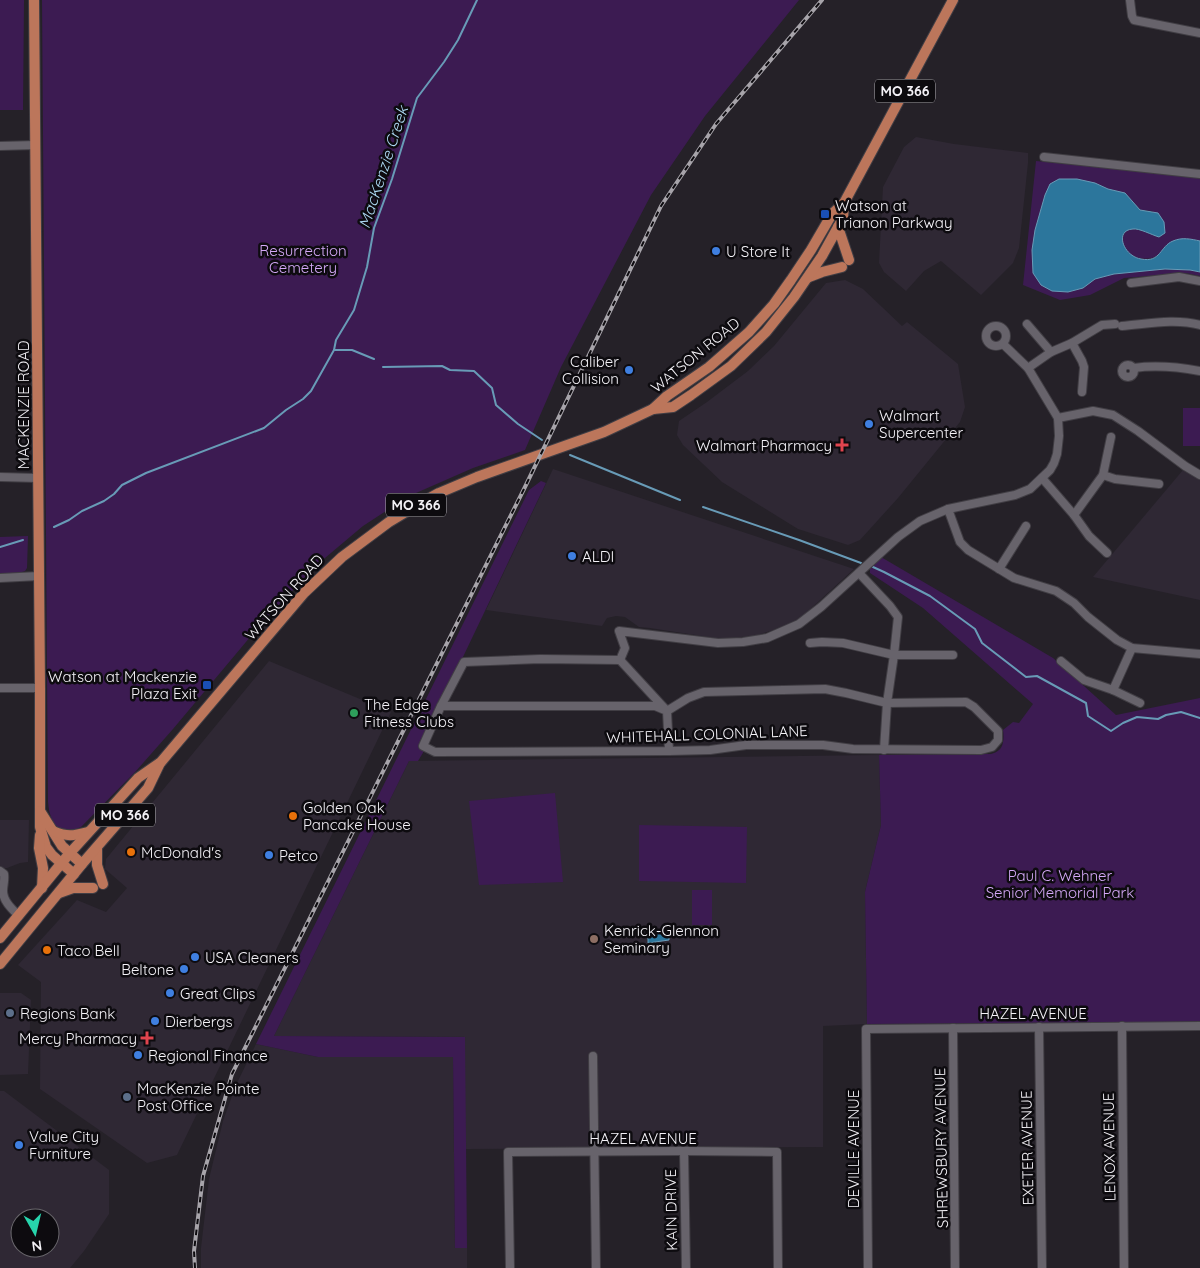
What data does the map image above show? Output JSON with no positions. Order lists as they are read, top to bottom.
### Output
{
  "streets": {
    "main road": ["MO 366", "WATSON ROAD", "MACKENZIE ROAD"],
    "street": [
      "WHITEHALL COLONIAL LANE",
      "HAZEL AVENUE",
      "LENOX AVENUE",
      "SHREWSBURY AVENUE",
      "EXETER AVENUE",
      "DEVILLE AVENUE",
      "KAIN DRIVE"
    ]
  },
  "crossings": [
    ["WATSON ROAD", "MACKENZIE ROAD"],
    ["HAZEL AVENUE", "LENOX AVENUE"],
    ["HAZEL AVENUE", "SHREWSBURY AVENUE"],
    ["HAZEL AVENUE", "EXETER AVENUE"],
    ["HAZEL AVENUE", "DEVILLE AVENUE"],
    ["HAZEL AVENUE", "KAIN DRIVE"]
  ],
  "water": ["MacKenzie Creek"],
  "parks": ["Resurrection Cemetery", "Paul C. Wehner Senior Memorial Park"],
  "places": {
    "transit": ["Watson at Trianon Parkway", "Watson at Mackenzie Plaza Exit"],
    "other": [
      "U Store It",
      "Caliber Collision",
      "Walmart Supercenter",
      "ALDI",
      "The Edge Fitness Clubs",
      "Golden Oak Pancake House",
      "McDonald's",
      "Petco",
      "Kenrick-Glennon Seminary",
      "Taco Bell",
      "USA Cleaners",
      "Beltone",
      "Great Clips",
      "Regions Bank",
      "Dierbergs",
      "Regional Finance",
      "MacKenzie Pointe Post Office",
      "Value City Furniture"
    ],
    "health": ["Walmart Pharmacy", "Mercy Pharmacy"]
  },
  "north": "bottom"
}
